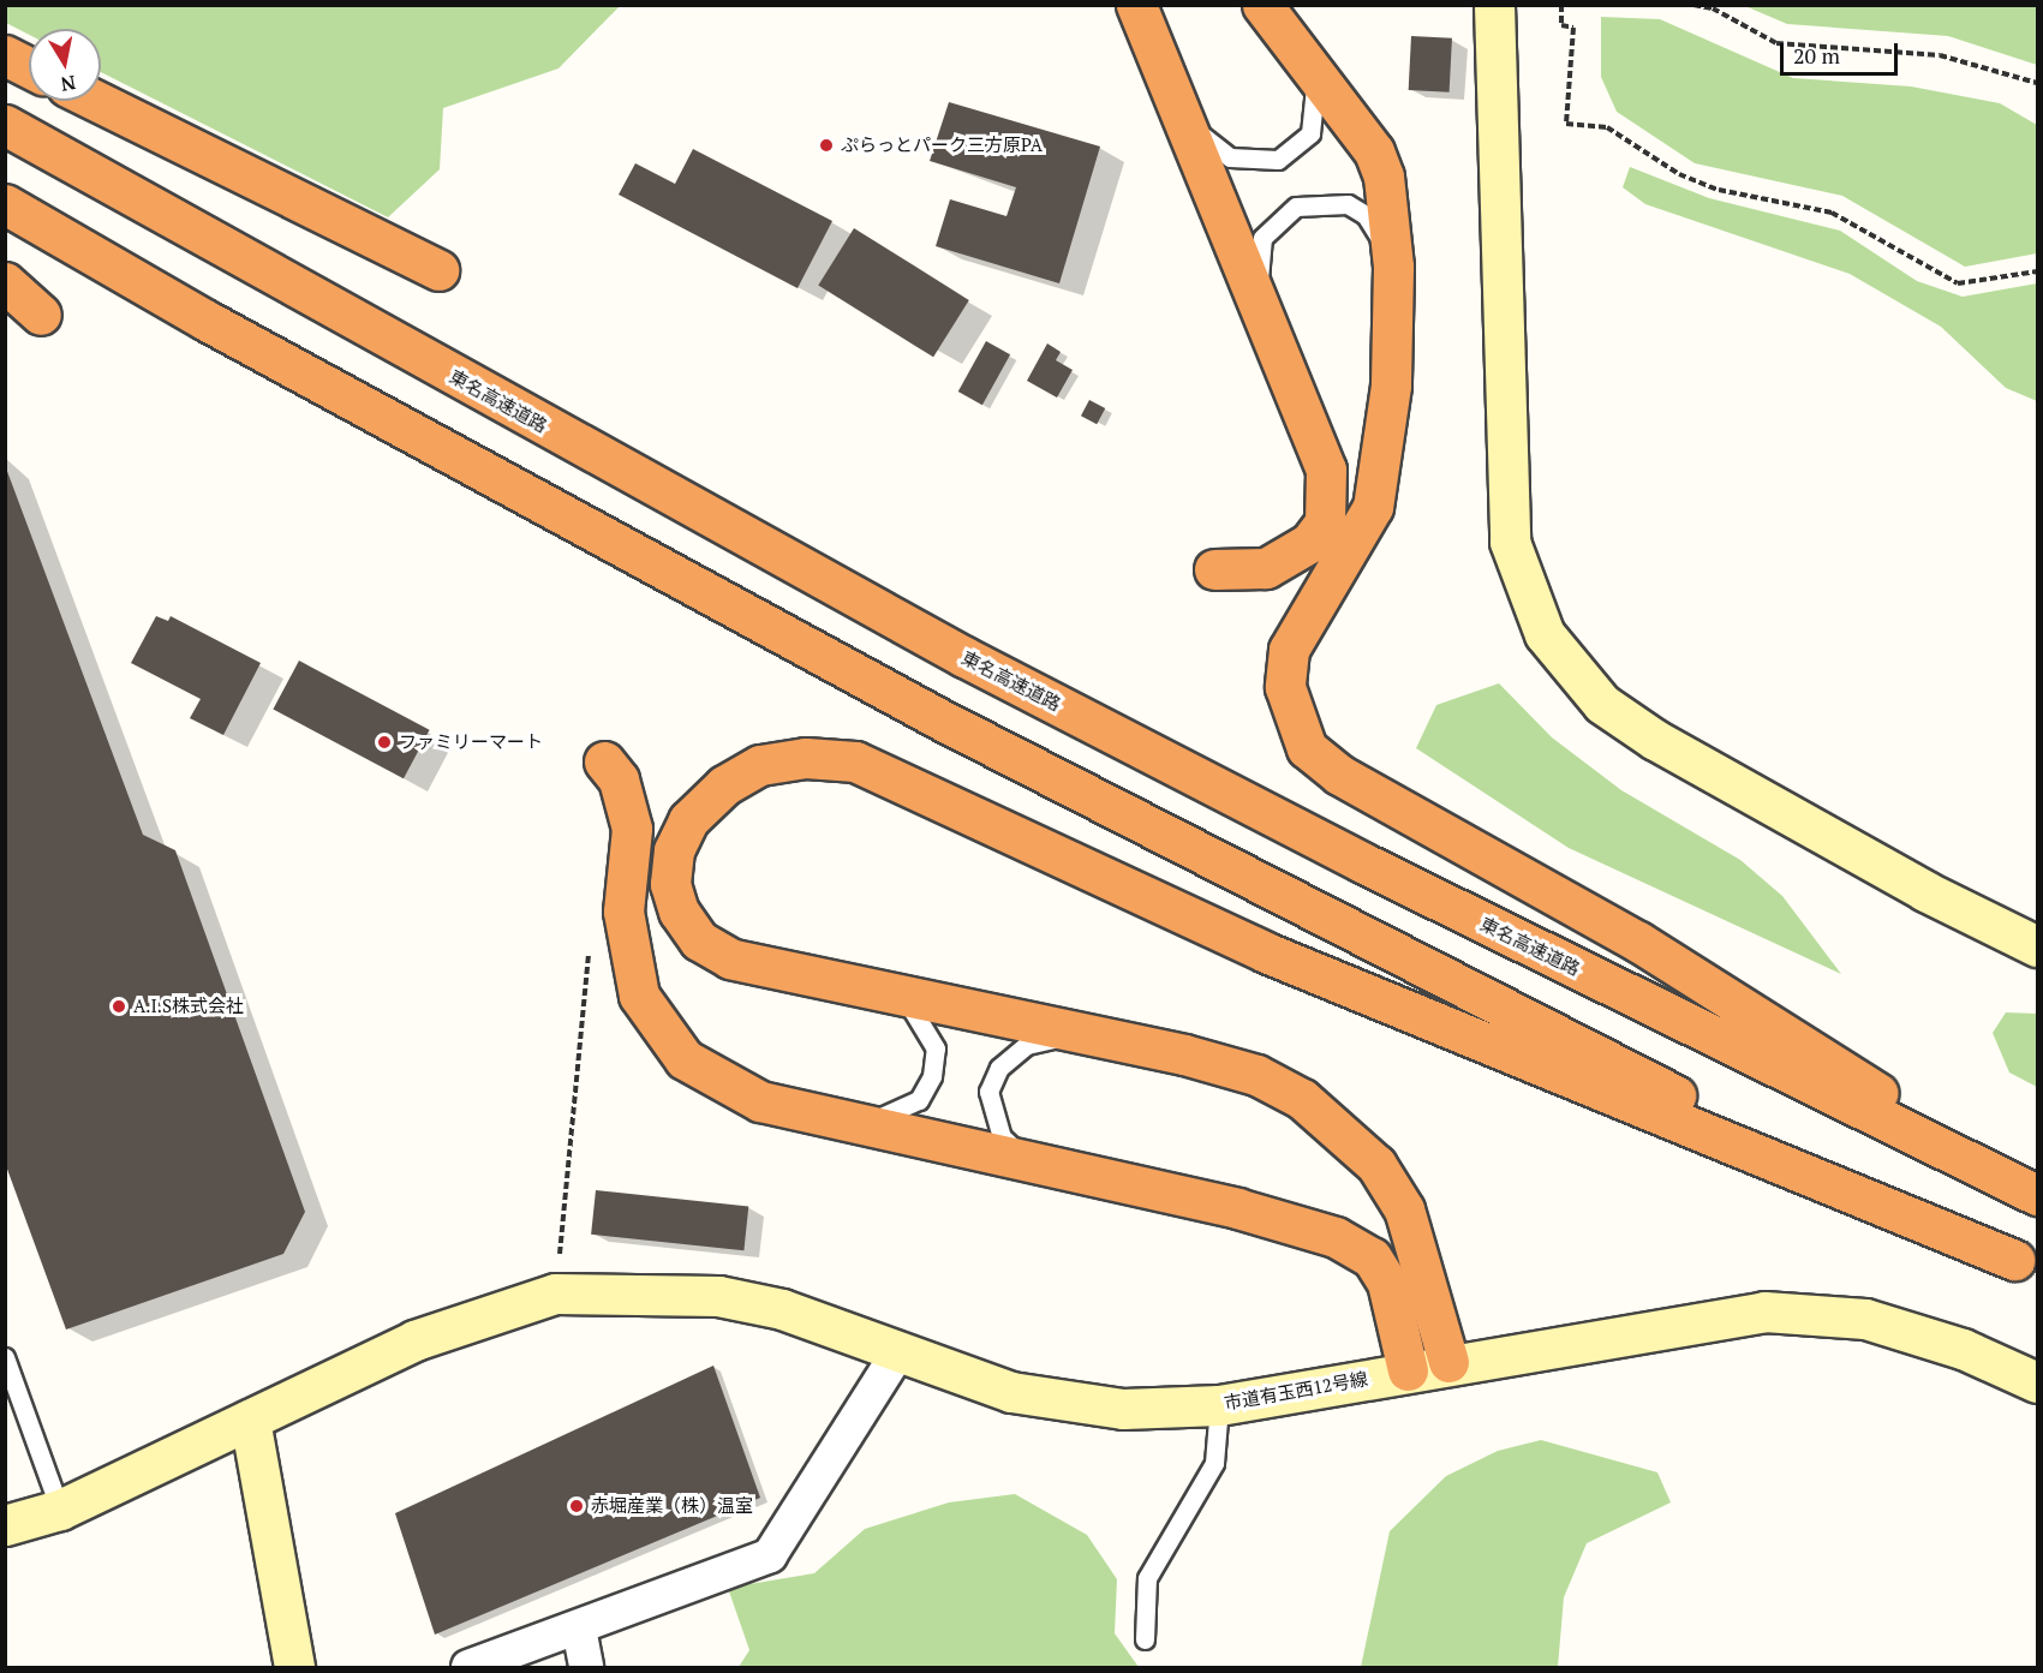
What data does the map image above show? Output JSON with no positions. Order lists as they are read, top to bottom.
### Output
{
  "streets": {
    "highway": ["東名高速道路"],
    "street": ["市道有玉西12号線"]
  },
  "places": [
    "ぷらっとパーク三方原PA",
    "ファミリーマート",
    "A.I.S株式会社",
    "赤堀産業（株）温室"
  ],
  "scale_bar": "20 m",
  "north": "bottom"
}
